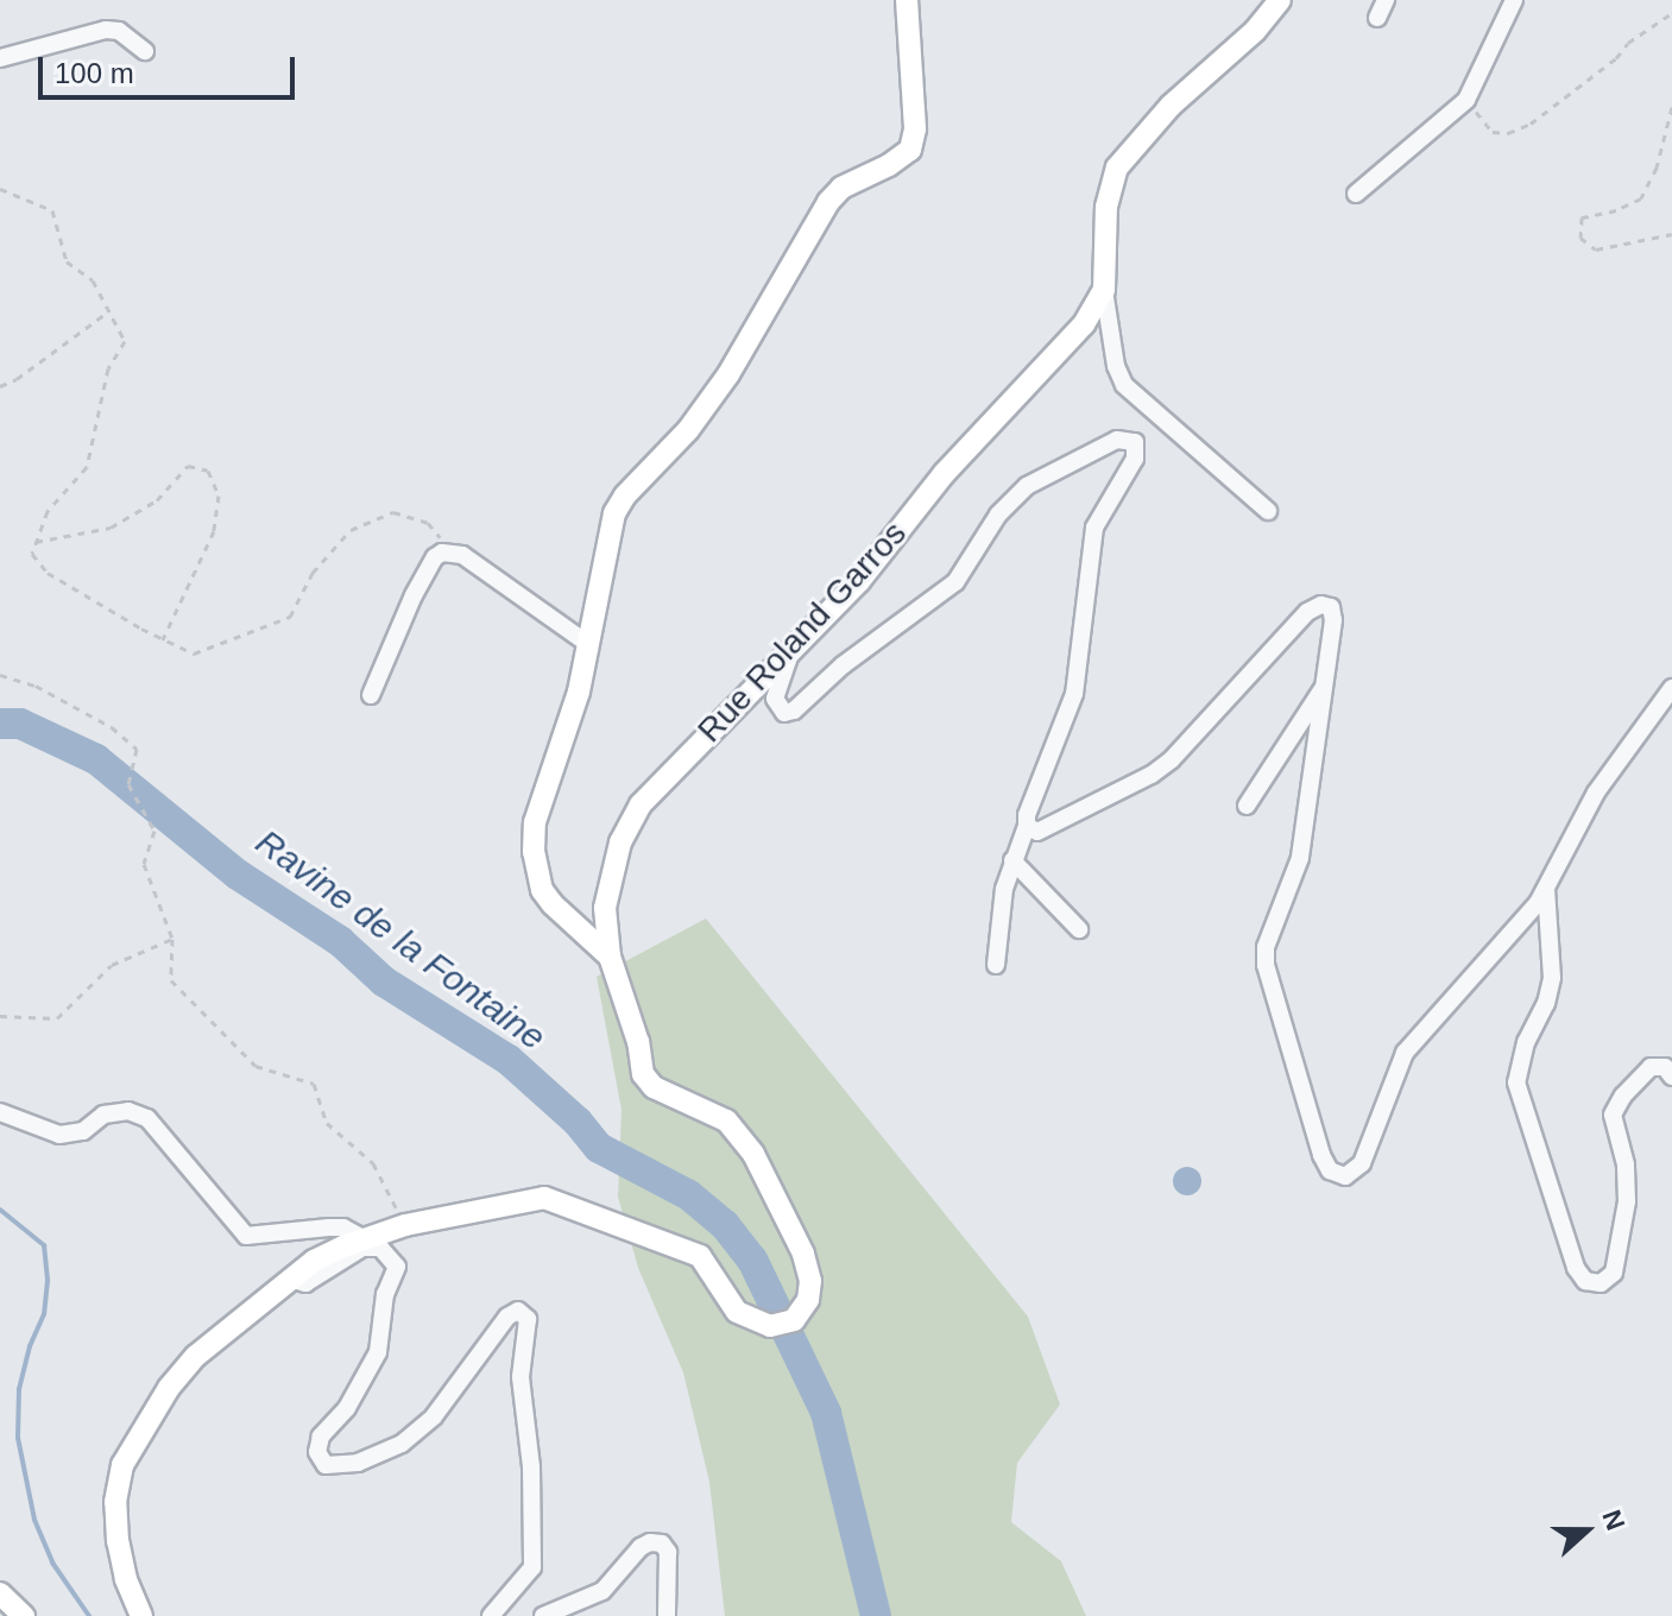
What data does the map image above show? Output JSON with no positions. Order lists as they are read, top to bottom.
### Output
{
  "streets": {
    "main road": ["Rue Roland Garros"]
  },
  "water": ["Ravine de la Fontaine"],
  "scale_bar": "100 m",
  "north": "right"
}
